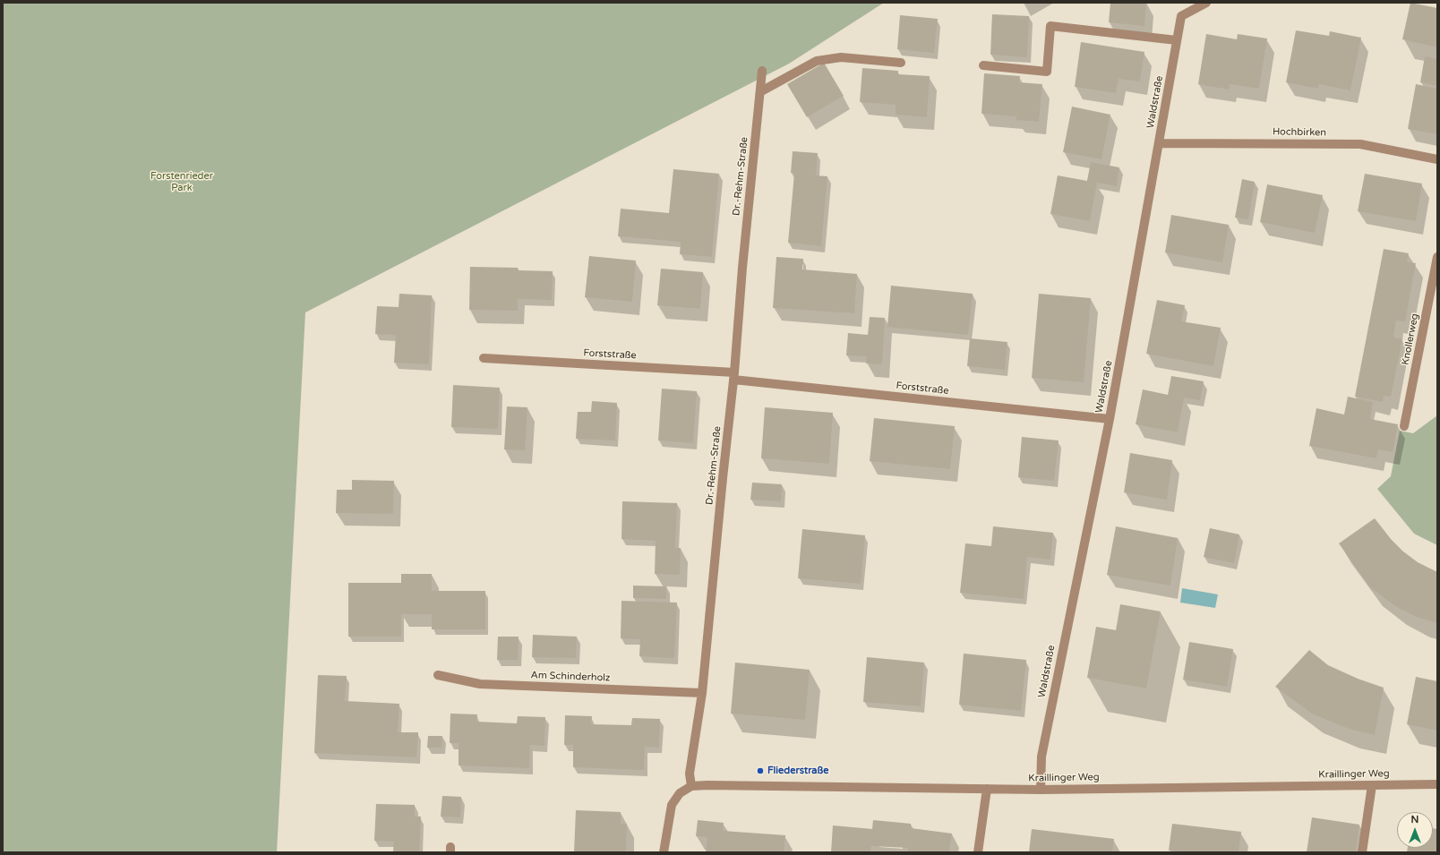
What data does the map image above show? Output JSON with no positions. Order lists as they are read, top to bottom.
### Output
{
  "streets": {
    "street": [
      "Waldstraße",
      "Hochbirken",
      "Dr.-Rehm-Straße",
      "Knollerweg",
      "Forststraße",
      "Am Schinderholz",
      "Kraillinger Weg"
    ]
  },
  "crossings": [
    ["Waldstraße", "Hochbirken"],
    ["Waldstraße", "Forststraße"],
    ["Waldstraße", "Kraillinger Weg"],
    ["Dr.-Rehm-Straße", "Forststraße"],
    ["Dr.-Rehm-Straße", "Am Schinderholz"],
    ["Dr.-Rehm-Straße", "Kraillinger Weg"]
  ],
  "parks": ["Forstenrieder Park"],
  "places": ["Fliederstraße"],
  "north": "top"
}
